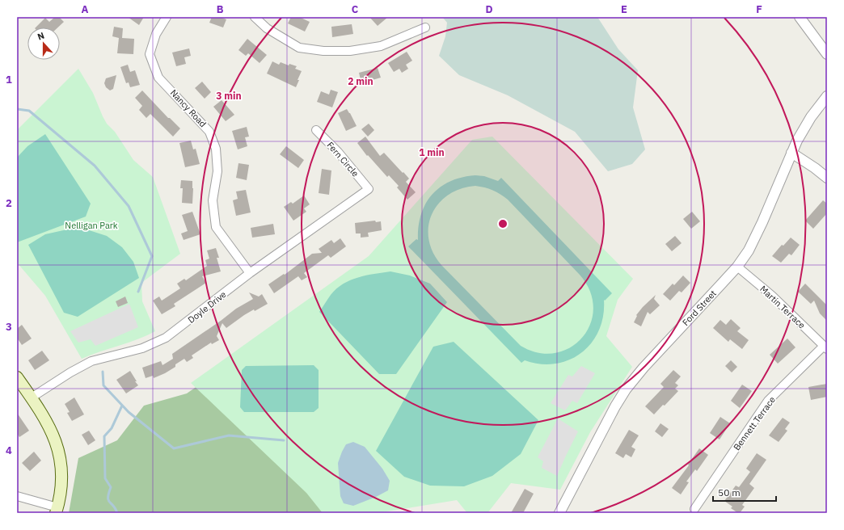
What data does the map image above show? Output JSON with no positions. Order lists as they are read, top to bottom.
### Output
{
  "streets": {
    "street": [
      "Nancy Road",
      "Fern Circle",
      "Doyle Drive",
      "Martin Terrace",
      "Ford Street",
      "Bennett Terrace"
    ]
  },
  "crossings": [
    ["Nancy Road", "Doyle Drive"],
    ["Fern Circle", "Doyle Drive"],
    ["Martin Terrace", "Ford Street"],
    ["Martin Terrace", "Bennett Terrace"]
  ],
  "parks": ["Nelligan Park"],
  "scale_bar": "50 m",
  "north": "top",
  "grid": {
    "columns": [
      "A",
      "B",
      "C",
      "D",
      "E",
      "F"
    ],
    "rows": [
      "1",
      "2",
      "3",
      "4"
    ]
  },
  "rings": ["2 min", "3 min", "1 min"]
}
